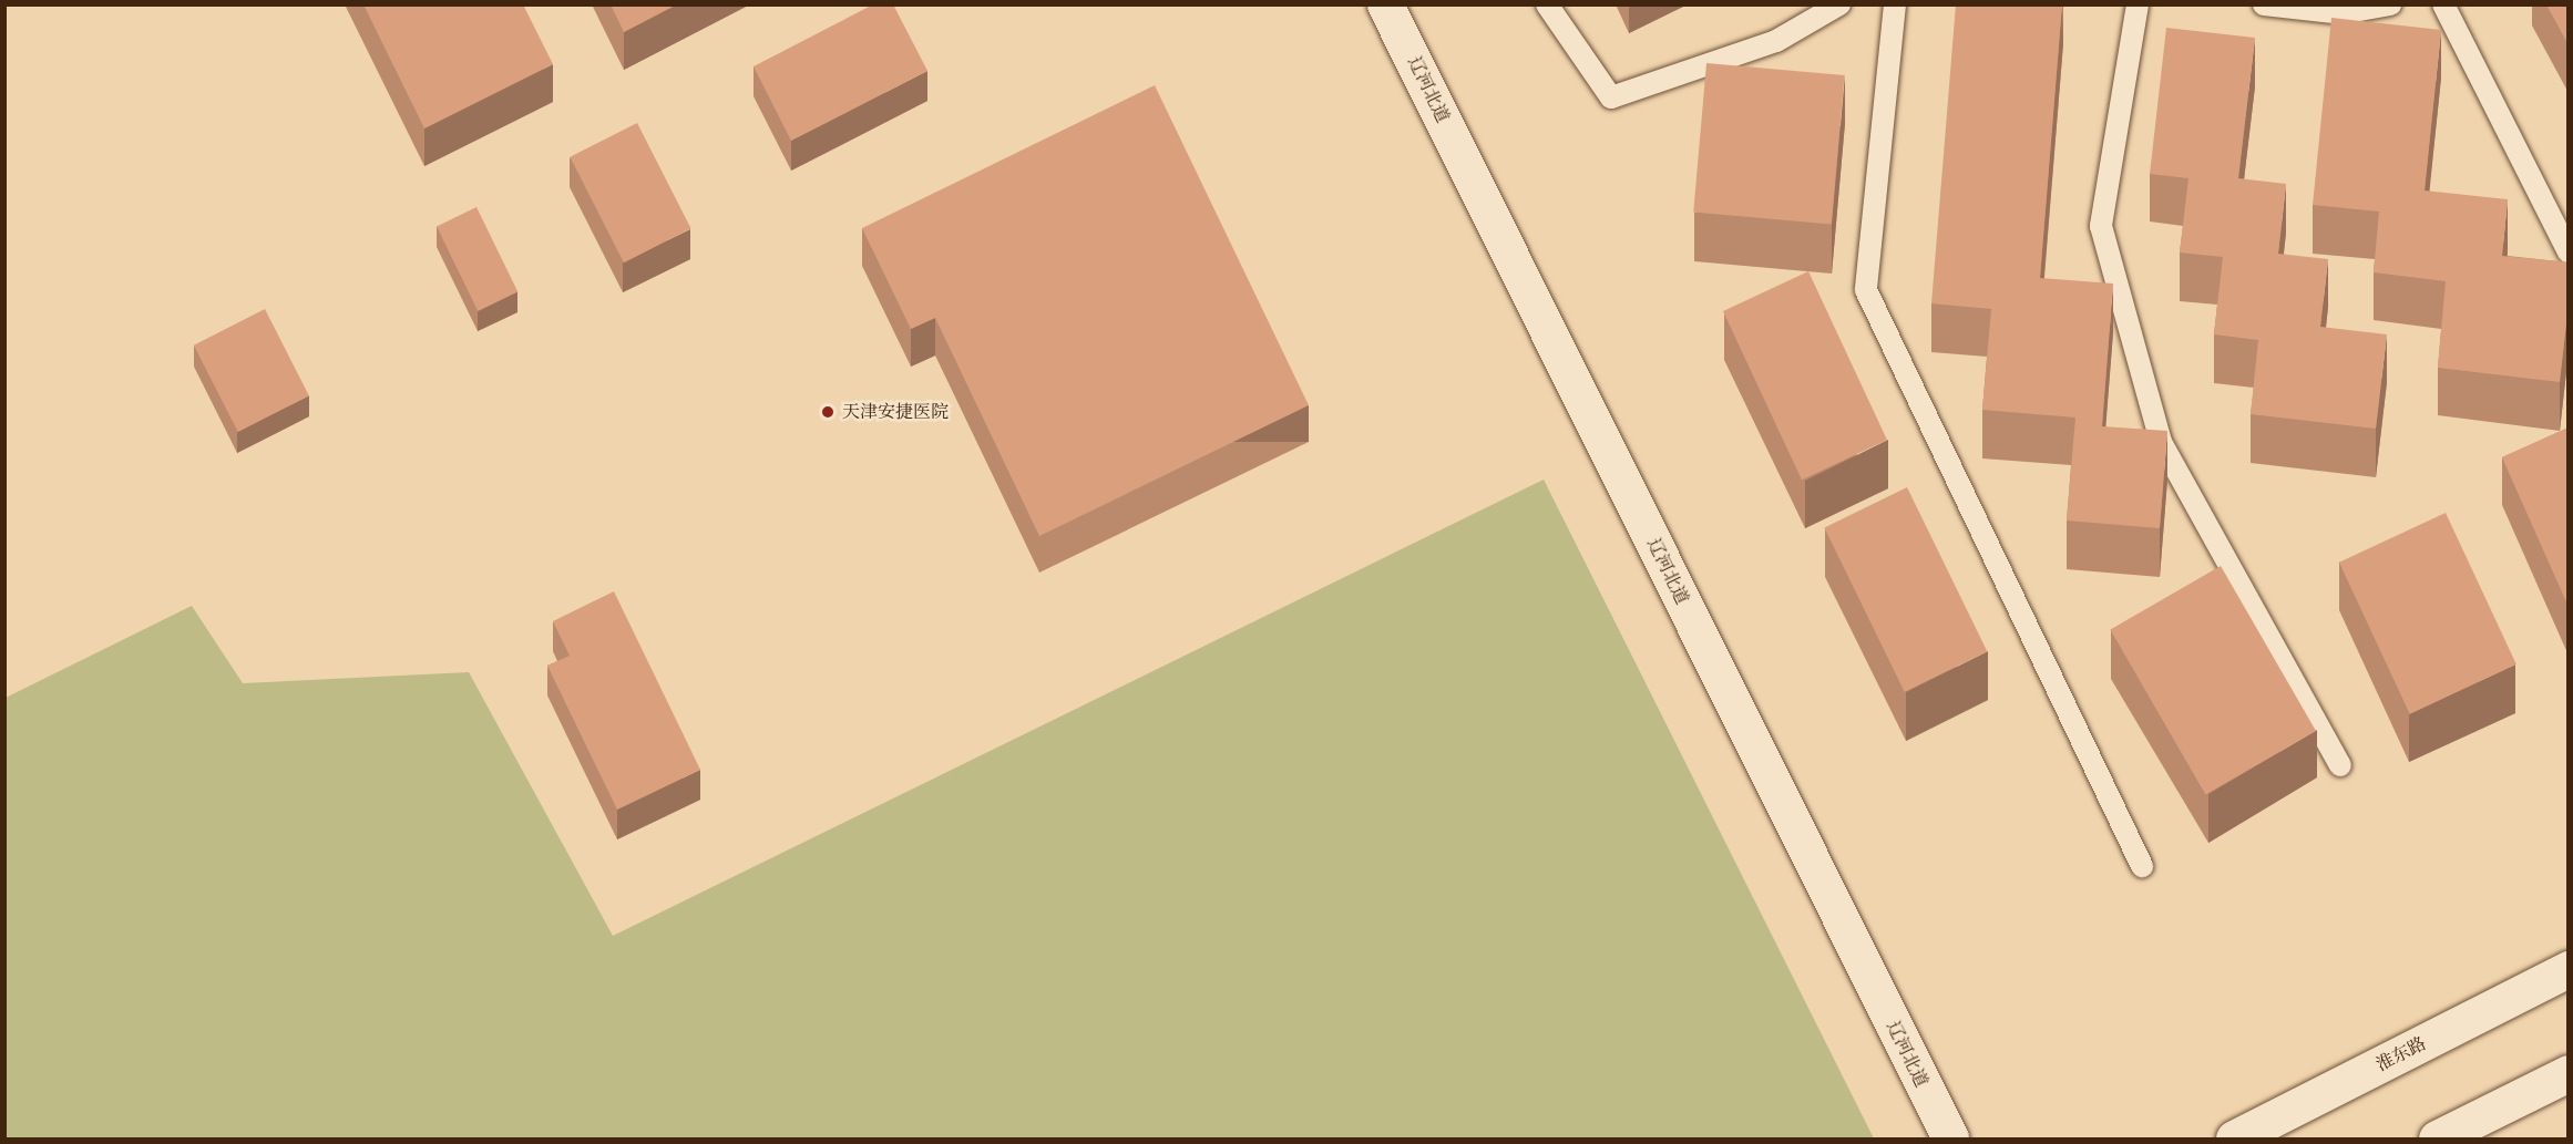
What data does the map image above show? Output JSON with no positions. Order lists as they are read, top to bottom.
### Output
{
  "streets": {
    "street": ["辽河北道", "淮东路"]
  },
  "places": ["天津安捷医院"]
}
